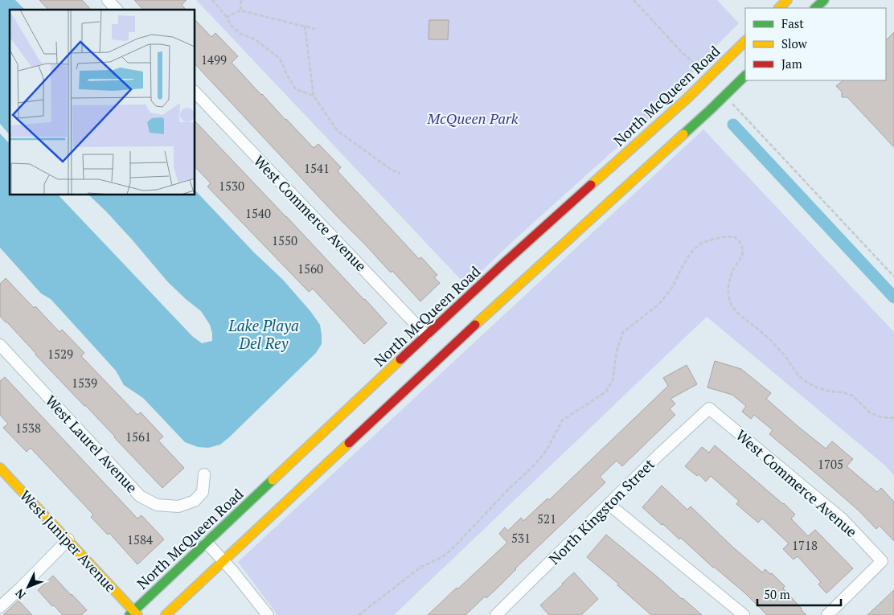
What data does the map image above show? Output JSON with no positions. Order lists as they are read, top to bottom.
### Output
{
  "streets": {
    "main road": ["North McQueen Road", "West Juniper Avenue"],
    "street": ["West Commerce Avenue", "West Laurel Avenue", "North Kingston Street"]
  },
  "crossings": [
    ["North McQueen Road", "West Commerce Avenue"],
    ["North McQueen Road", "West Juniper Avenue"],
    ["West Commerce Avenue", "North Kingston Street"]
  ],
  "water": ["Lake Playa Del Rey"],
  "parks": ["McQueen Park"],
  "house_numbers": [
    "1499",
    "1541",
    "1530",
    "1540",
    "1550",
    "1560",
    "1529",
    "1539",
    "1538",
    "1561",
    "1705",
    "521",
    "531",
    "1584",
    "1718"
  ],
  "legend": ["Fast", "Slow", "Jam"],
  "scale_bar": "50 m",
  "north": "bottom left"
}
